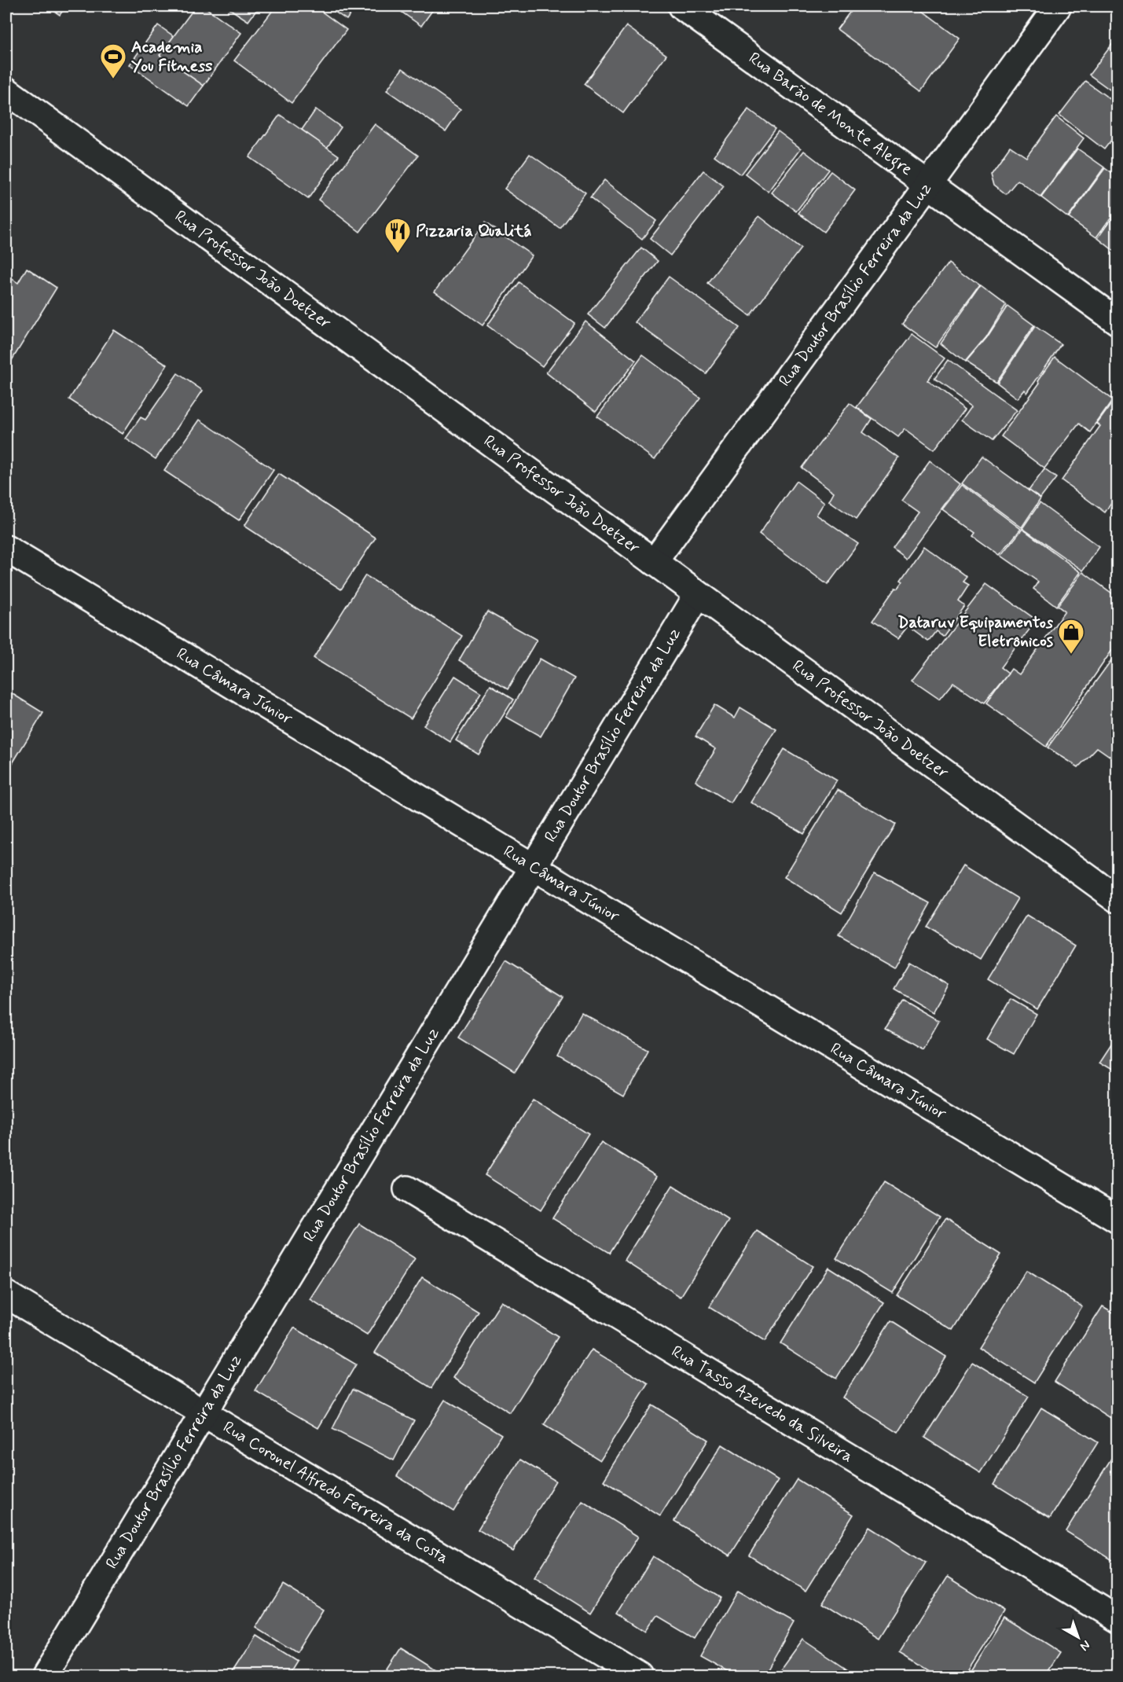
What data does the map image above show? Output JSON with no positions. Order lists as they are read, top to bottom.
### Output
{
  "streets": {
    "street": [
      "Rua Barão de Monte Alegre",
      "Rua Professor João Doetzer",
      "Rua Doutor Brasílio Ferreira da Luz",
      "Rua Câmara Júnior",
      "Rua Tasso Azevedo da Silveira",
      "Rua Coronel Alfredo Ferreira da Costa"
    ]
  },
  "crossings": [
    ["Rua Barão de Monte Alegre", "Rua Doutor Brasílio Ferreira da Luz"],
    ["Rua Professor João Doetzer", "Rua Doutor Brasílio Ferreira da Luz"],
    ["Rua Doutor Brasílio Ferreira da Luz", "Rua Câmara Júnior"],
    ["Rua Doutor Brasílio Ferreira da Luz", "Rua Coronel Alfredo Ferreira da Costa"]
  ],
  "places": {
    "sports": ["Academia You Fitness"],
    "restaurant": ["Pizzaria Qualitá"],
    "shop": ["Dataruv Equipamentos Eletrônicos"]
  },
  "north": "bottom right"
}
